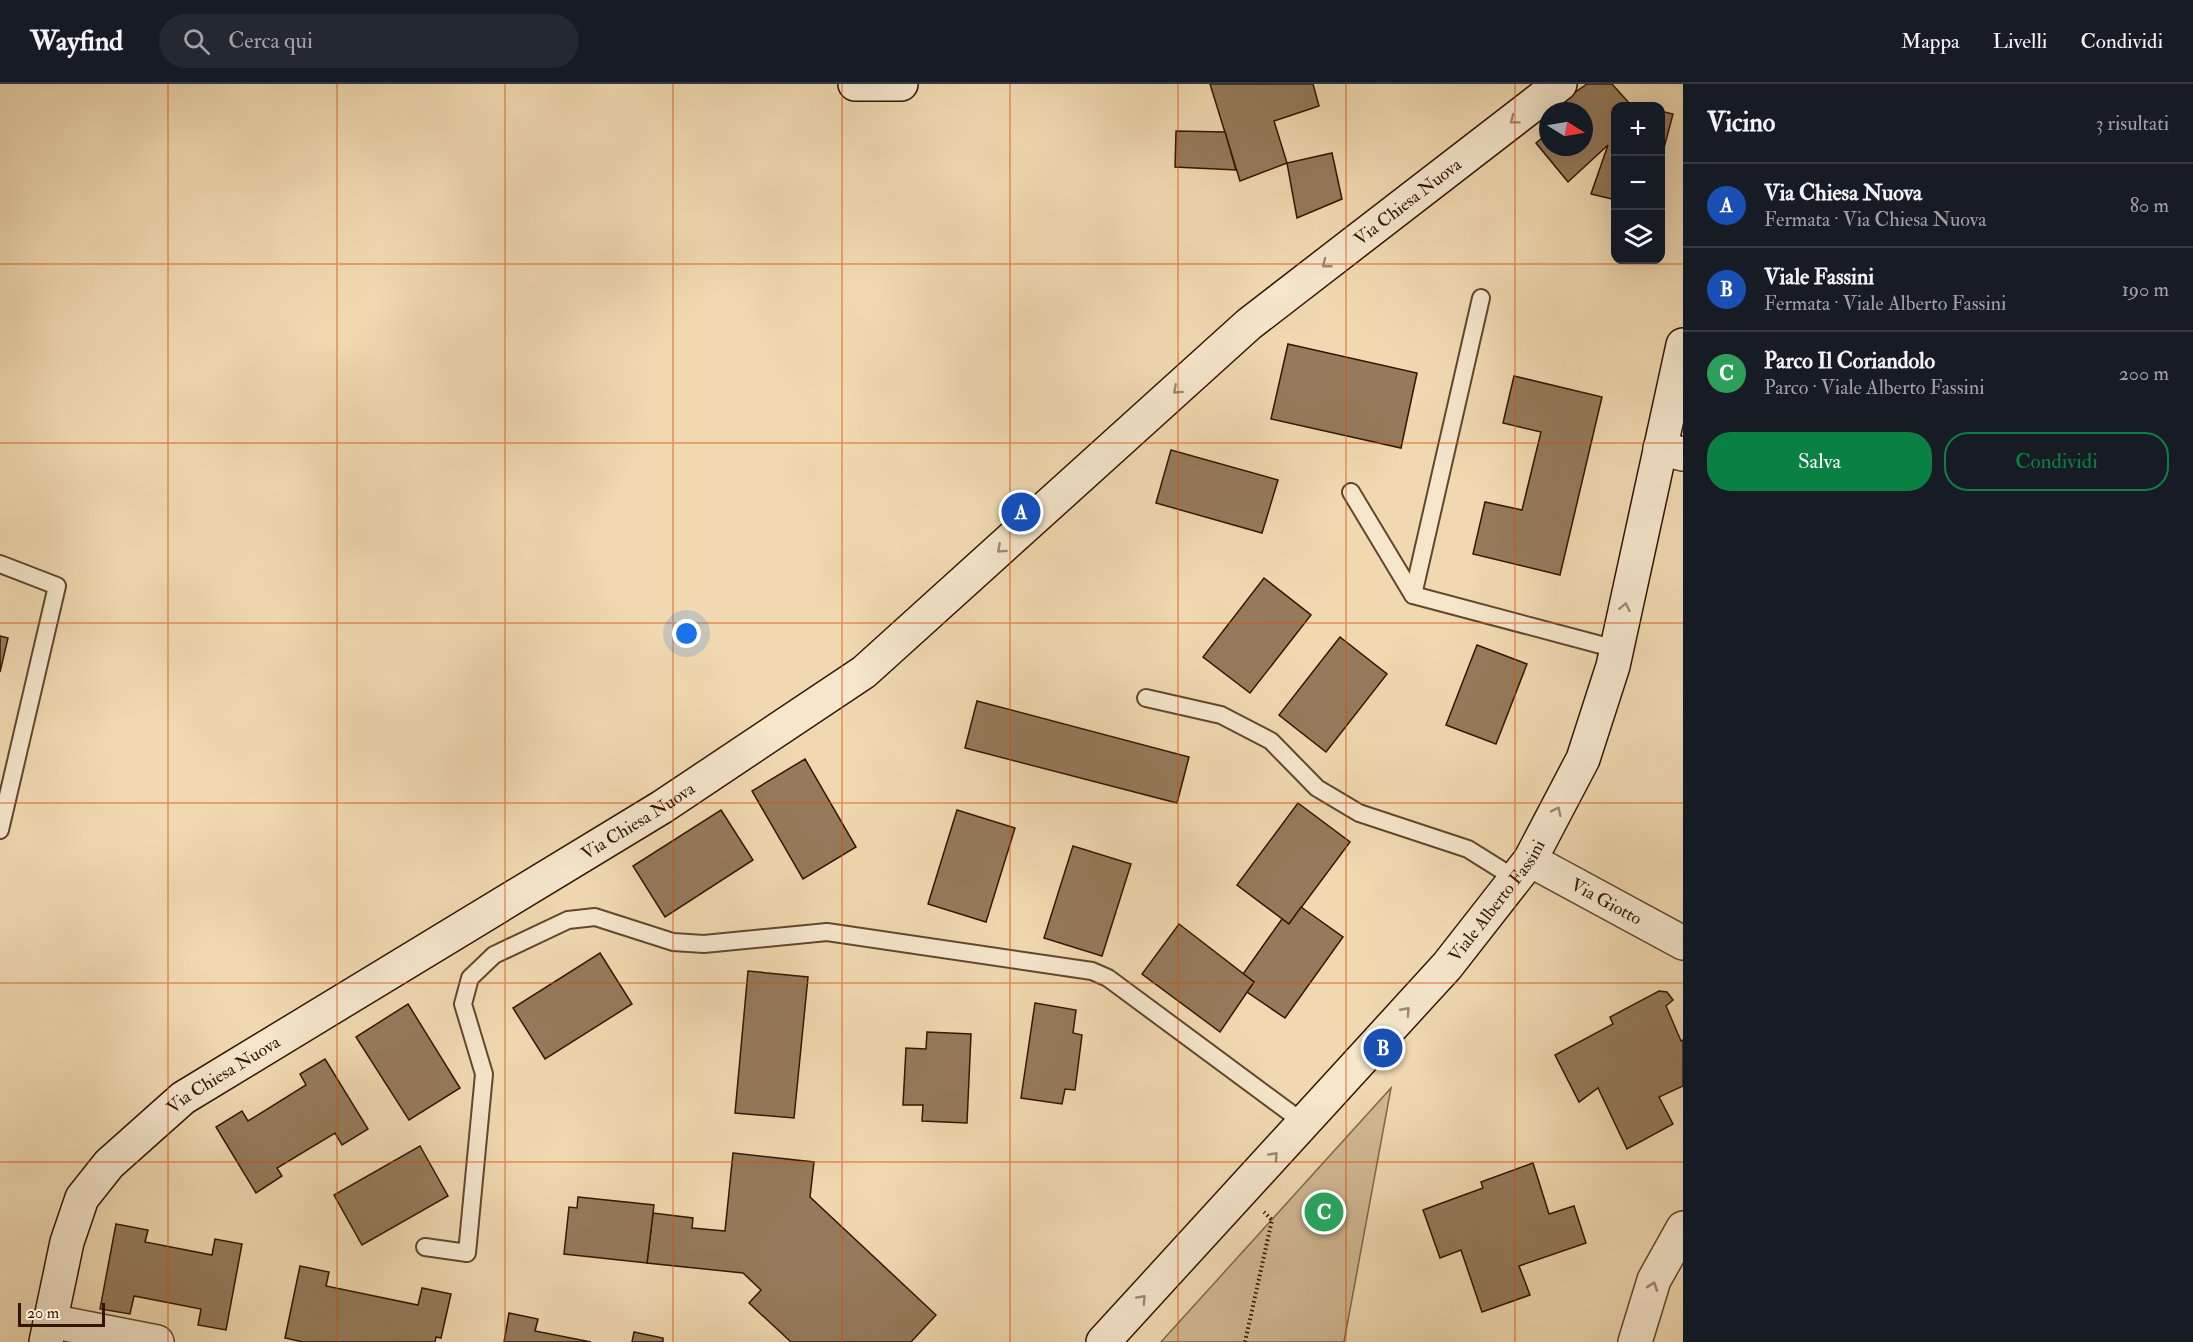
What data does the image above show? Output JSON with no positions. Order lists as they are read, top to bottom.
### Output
{
  "streets": {
    "main road": ["Via Chiesa Nuova", "Viale Alberto Fassini", "Via Giotto"]
  },
  "crossings": [
    ["Viale Alberto Fassini", "Via Giotto"]
  ],
  "one_way": ["Via Chiesa Nuova", "Viale Alberto Fassini"],
  "scale_bar": "20 m",
  "north": "right",
  "page": {
    "header": "Wayfind",
    "search": "Cerca qui",
    "nav": ["Mappa", "Livelli", "Condividi"],
    "heading": ["Vicino", "3 risultati"],
    "map_buttons": ["+", "−"],
    "list": [
      {
        "mark": "A",
        "name": "Via Chiesa Nuova",
        "note": "Fermata · Via Chiesa Nuova",
        "value": "80 m"
      },
      {
        "mark": "B",
        "name": "Viale Fassini",
        "note": "Fermata · Viale Alberto Fassini",
        "value": "190 m"
      },
      {
        "mark": "C",
        "name": "Parco Il Coriandolo",
        "note": "Parco · Viale Alberto Fassini",
        "value": "200 m"
      }
    ],
    "buttons": ["Salva", "Condividi"],
    "pins": ["A", "B", "C"],
    "scale": "20 m"
  }
}
